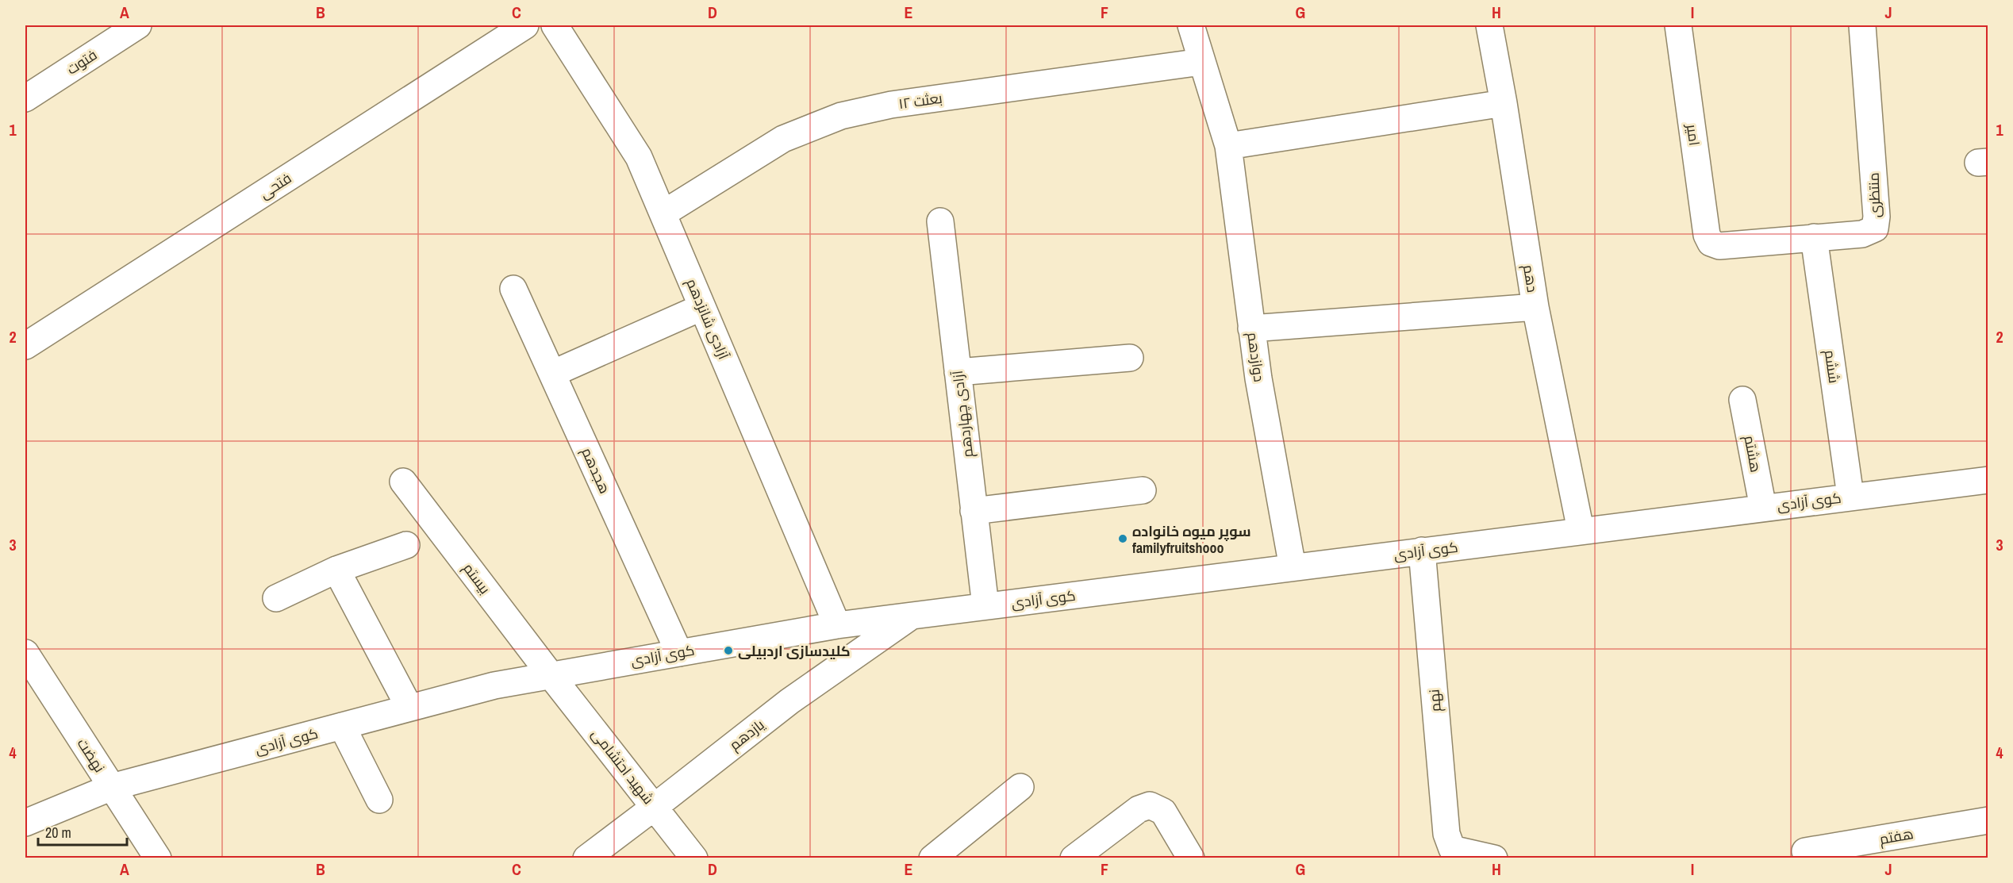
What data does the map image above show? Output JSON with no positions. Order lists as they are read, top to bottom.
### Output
{
  "streets": {
    "street": [
      "فتوت",
      "بعثت ۱۲",
      "امیر",
      "فتحی",
      "منتظری",
      "دهم",
      "آزادی شانزدهم",
      "دوازدهم",
      "ششم",
      "آزادی چهاردهم",
      "هشتم",
      "هجدهم",
      "کوی آزادی",
      "بیستم",
      "نهم",
      "یازدهم",
      "نهضت",
      "شهید احتشامی",
      "هفتم"
    ]
  },
  "crossings": [
    ["بعثت ۱۲", "آزادی شانزدهم"],
    ["بعثت ۱۲", "دوازدهم"],
    ["امیر", "منتظری"],
    ["منتظری", "ششم"],
    ["دهم", "کوی آزادی"],
    ["آزادی شانزدهم", "کوی آزادی"],
    ["دوازدهم", "کوی آزادی"],
    ["ششم", "کوی آزادی"],
    ["آزادی چهاردهم", "کوی آزادی"],
    ["هشتم", "کوی آزادی"],
    ["هجدهم", "کوی آزادی"],
    ["کوی آزادی", "بیستم"],
    ["کوی آزادی", "نهم"],
    ["کوی آزادی", "یازدهم"],
    ["کوی آزادی", "نهضت"],
    ["کوی آزادی", "شهید احتشامی"],
    ["بیستم", "شهید احتشامی"],
    ["یازدهم", "شهید احتشامی"]
  ],
  "places": ["سوپر میوه خانواده familyfruitshooo", "کلیدسازی اردبیلی"],
  "scale_bar": "20 m",
  "grid": {
    "columns": [
      "A",
      "B",
      "C",
      "D",
      "E",
      "F",
      "G",
      "H",
      "I",
      "J"
    ],
    "rows": [
      "1",
      "2",
      "3",
      "4"
    ]
  }
}
